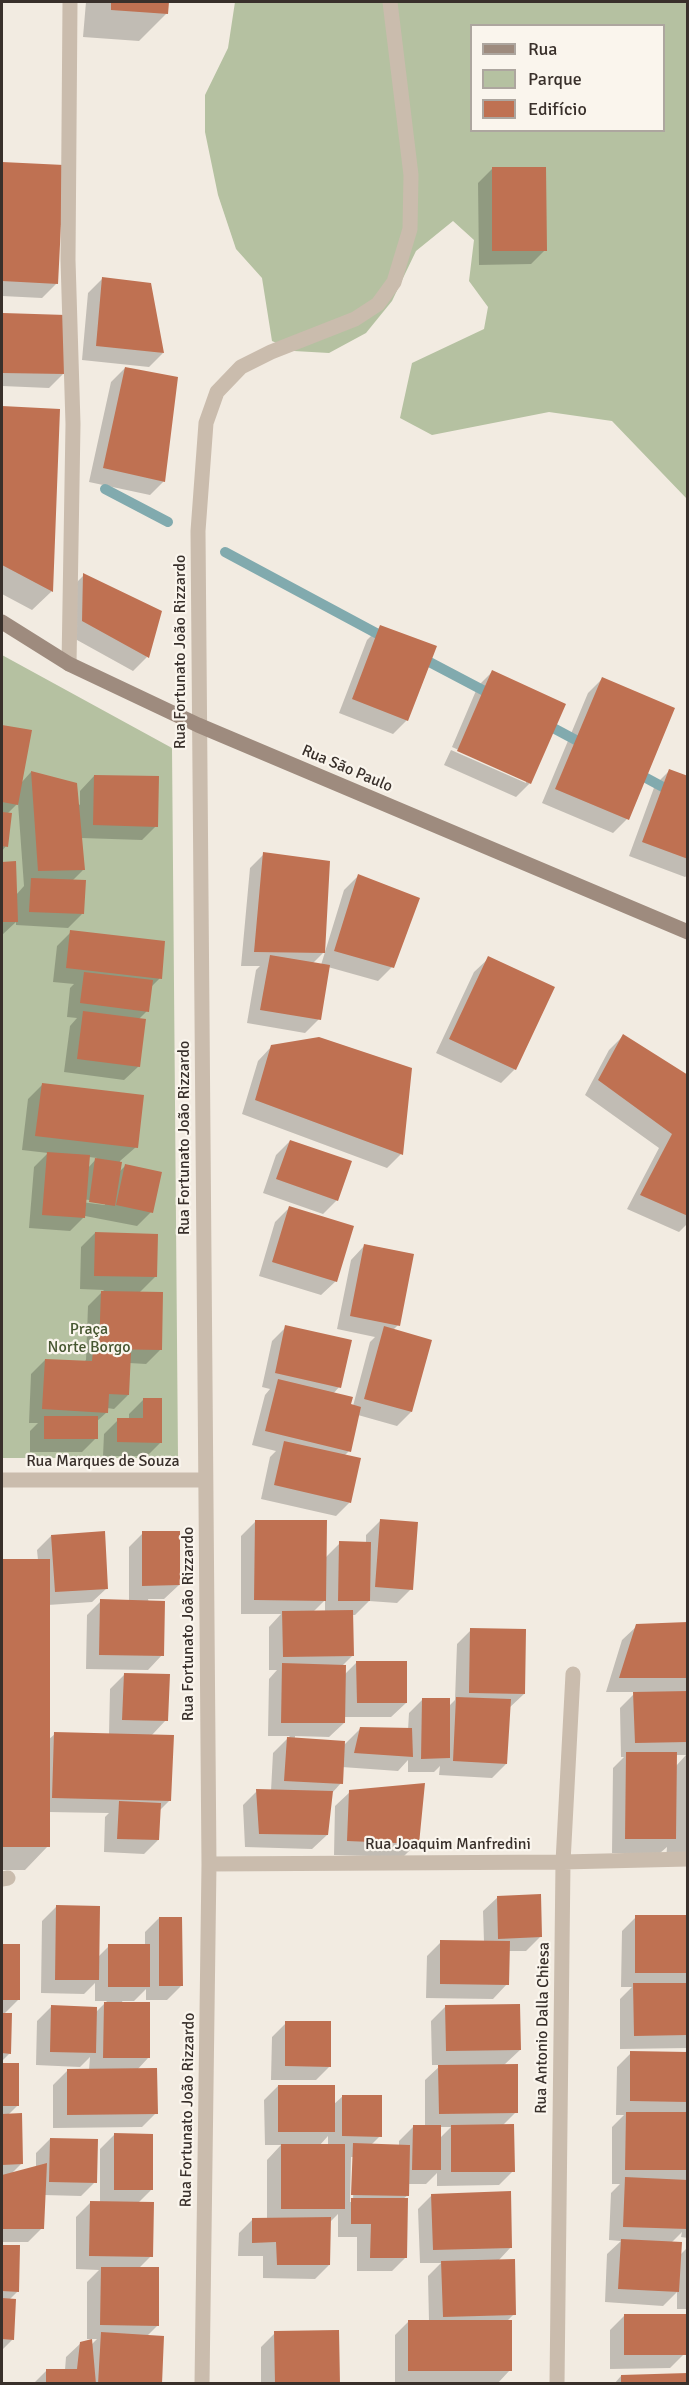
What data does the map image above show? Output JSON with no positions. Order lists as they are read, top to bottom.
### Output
{
  "streets": {
    "main road": ["Rua São Paulo"],
    "street": [
      "Rua Fortunato João Rizzardo",
      "Rua Marques de Souza",
      "Rua Joaquim Manfredini",
      "Rua Antonio Dalla Chiesa"
    ]
  },
  "crossings": [
    ["Rua Fortunato João Rizzardo", "Rua São Paulo"],
    ["Rua Fortunato João Rizzardo", "Rua Marques de Souza"],
    ["Rua Fortunato João Rizzardo", "Rua Joaquim Manfredini"],
    ["Rua Joaquim Manfredini", "Rua Antonio Dalla Chiesa"]
  ],
  "parks": ["Praça Norte Borgo"],
  "legend": ["Rua", "Parque", "Edifício"]
}
